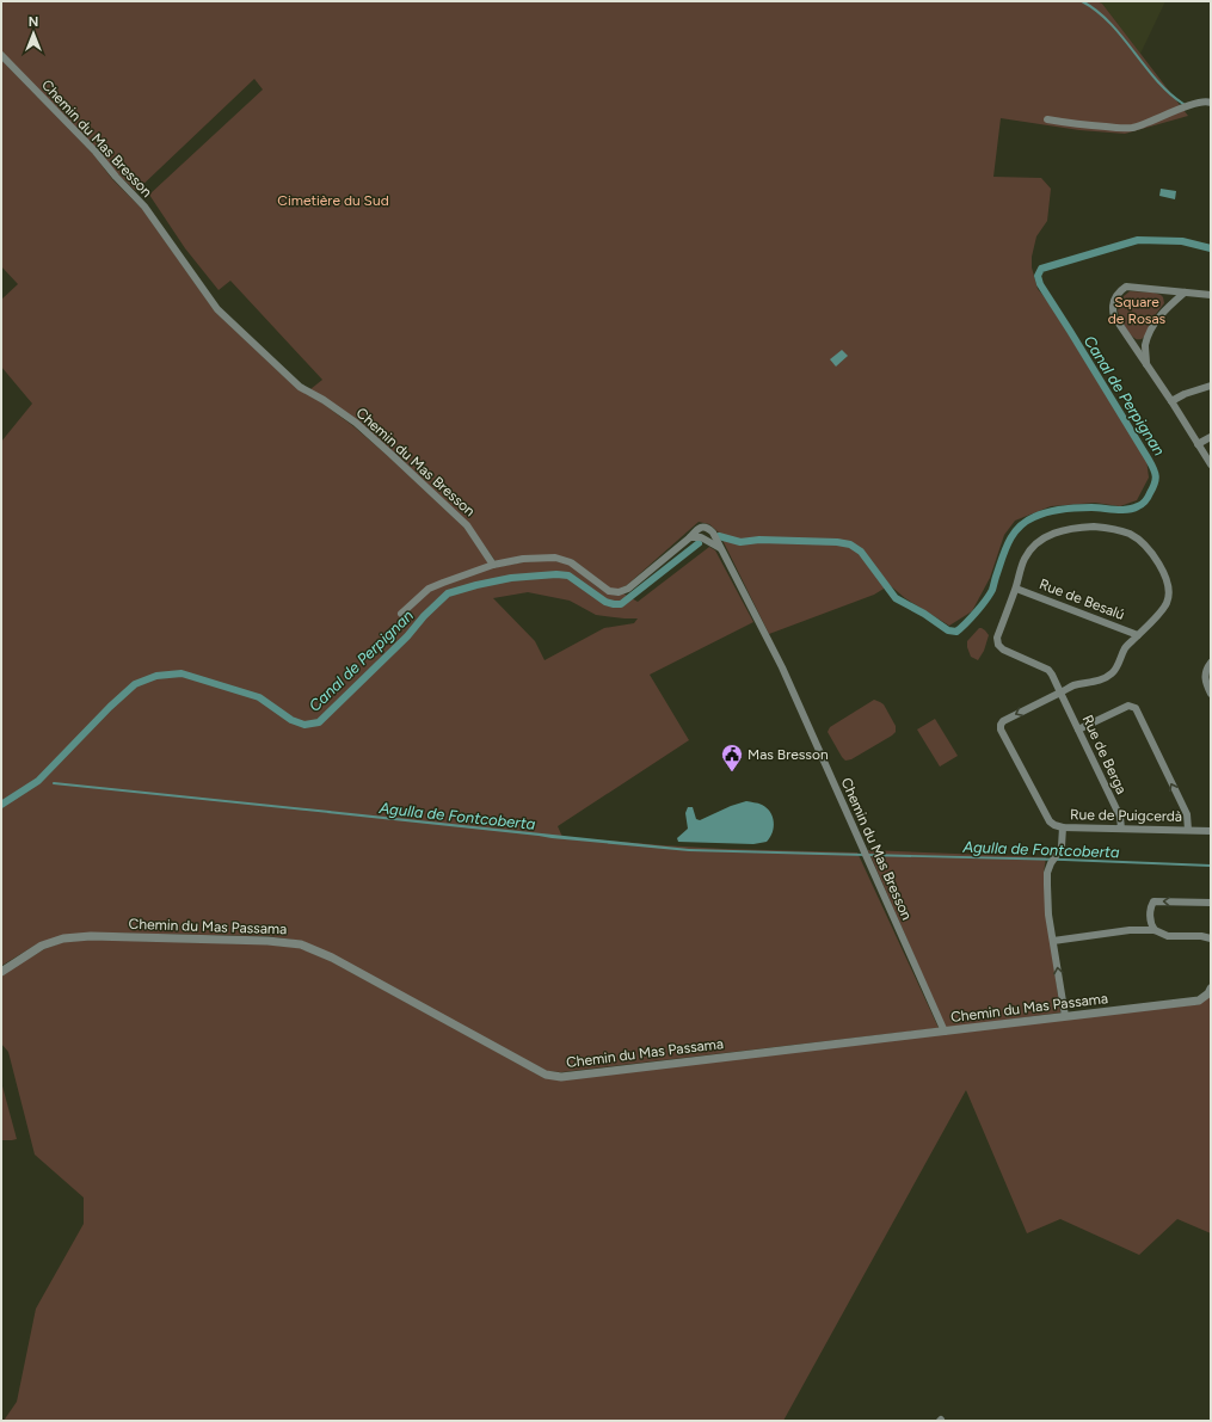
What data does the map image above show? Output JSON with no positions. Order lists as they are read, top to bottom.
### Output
{
  "streets": {
    "street": [
      "Chemin du Mas Bresson",
      "Rue de Besalú",
      "Rue de Berga",
      "Rue de Puigcerdà",
      "Chemin du Mas Passama"
    ]
  },
  "crossings": [
    ["Chemin du Mas Bresson", "Chemin du Mas Passama"],
    ["Rue de Besalú", "Rue de Berga"],
    ["Rue de Besalú", "Rue de Puigcerdà"],
    ["Rue de Berga", "Rue de Puigcerdà"]
  ],
  "water": ["Canal de Perpignan", "Agulla de Fontcoberta"],
  "parks": ["Cimetière du Sud", "Square de Rosas"],
  "places": {
    "public building": ["Mas Bresson"]
  },
  "north": "top"
}
